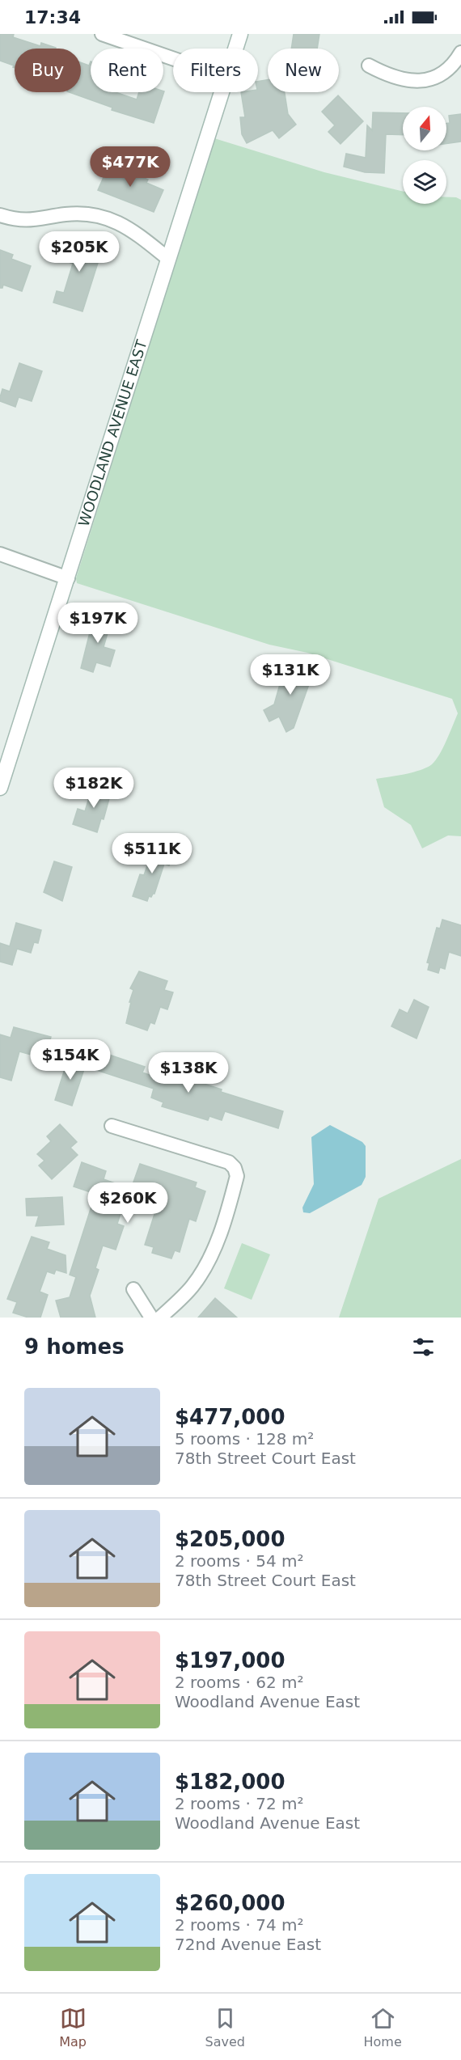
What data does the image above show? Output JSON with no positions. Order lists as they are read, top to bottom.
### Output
{
  "streets": {
    "street": ["WOODLAND AVENUE EAST"]
  },
  "north": "top",
  "page": {
    "status": "17:34",
    "chip": [
      "Buy",
      "Rent",
      "Filters",
      "New"
    ],
    "price": [
      "$477K",
      "$205K",
      "$197K",
      "$131K",
      "$182K",
      "$511K",
      "$154K",
      "$138K",
      "$260K"
    ],
    "heading": "9 homes",
    "list": [
      {
        "name": "$477,000",
        "note": "5 rooms · 128 m² · 78th Street Court East"
      },
      {
        "name": "$205,000",
        "note": "2 rooms · 54 m² · 78th Street Court East"
      },
      {
        "name": "$197,000",
        "note": "2 rooms · 62 m² · Woodland Avenue East"
      },
      {
        "name": "$182,000",
        "note": "2 rooms · 72 m² · Woodland Avenue East"
      },
      {
        "name": "$260,000",
        "note": "2 rooms · 74 m² · 72nd Avenue East"
      }
    ],
    "tabs": ["Map", "Saved", "Home"]
  }
}
